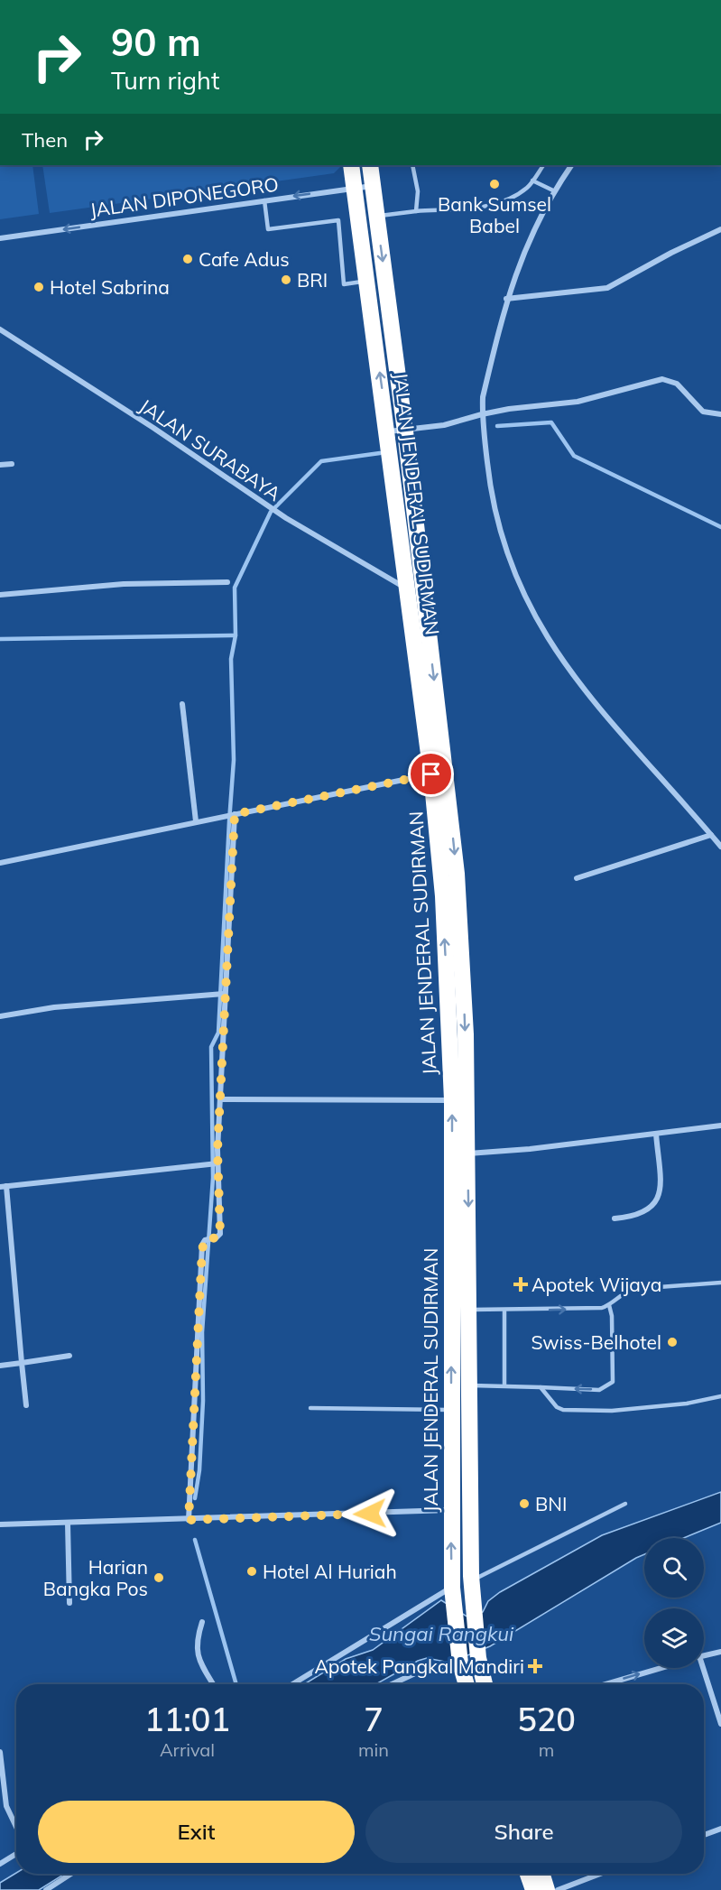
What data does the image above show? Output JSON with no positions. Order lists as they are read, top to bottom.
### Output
{
  "streets": {
    "highway": ["JALAN JENDERAL SUDIRMAN"],
    "street": ["JALAN DIPONEGORO", "JALAN SURABAYA"]
  },
  "crossings": [
    ["JALAN DIPONEGORO", "JALAN JENDERAL SUDIRMAN"],
    ["JALAN SURABAYA", "JALAN JENDERAL SUDIRMAN"]
  ],
  "one_way": ["JALAN DIPONEGORO"],
  "water": ["Sungai Rangkui"],
  "places": {
    "other": [
      "Bank Sumsel Babel",
      "Cafe Adus",
      "BRI",
      "Hotel Sabrina",
      "Swiss-Belhotel",
      "BNI",
      "Hotel Al Huriah",
      "Harian Bangka Pos"
    ],
    "health": ["Apotek Wijaya", "Apotek Pangkal Mandiri"]
  },
  "page": {
    "turn": ["90 m", "Turn right"],
    "then": "Then",
    "eta": [
      "11:01",
      "Arrival",
      "7",
      "min",
      "520",
      "m"
    ],
    "buttons": ["Exit", "Share"]
  }
}
